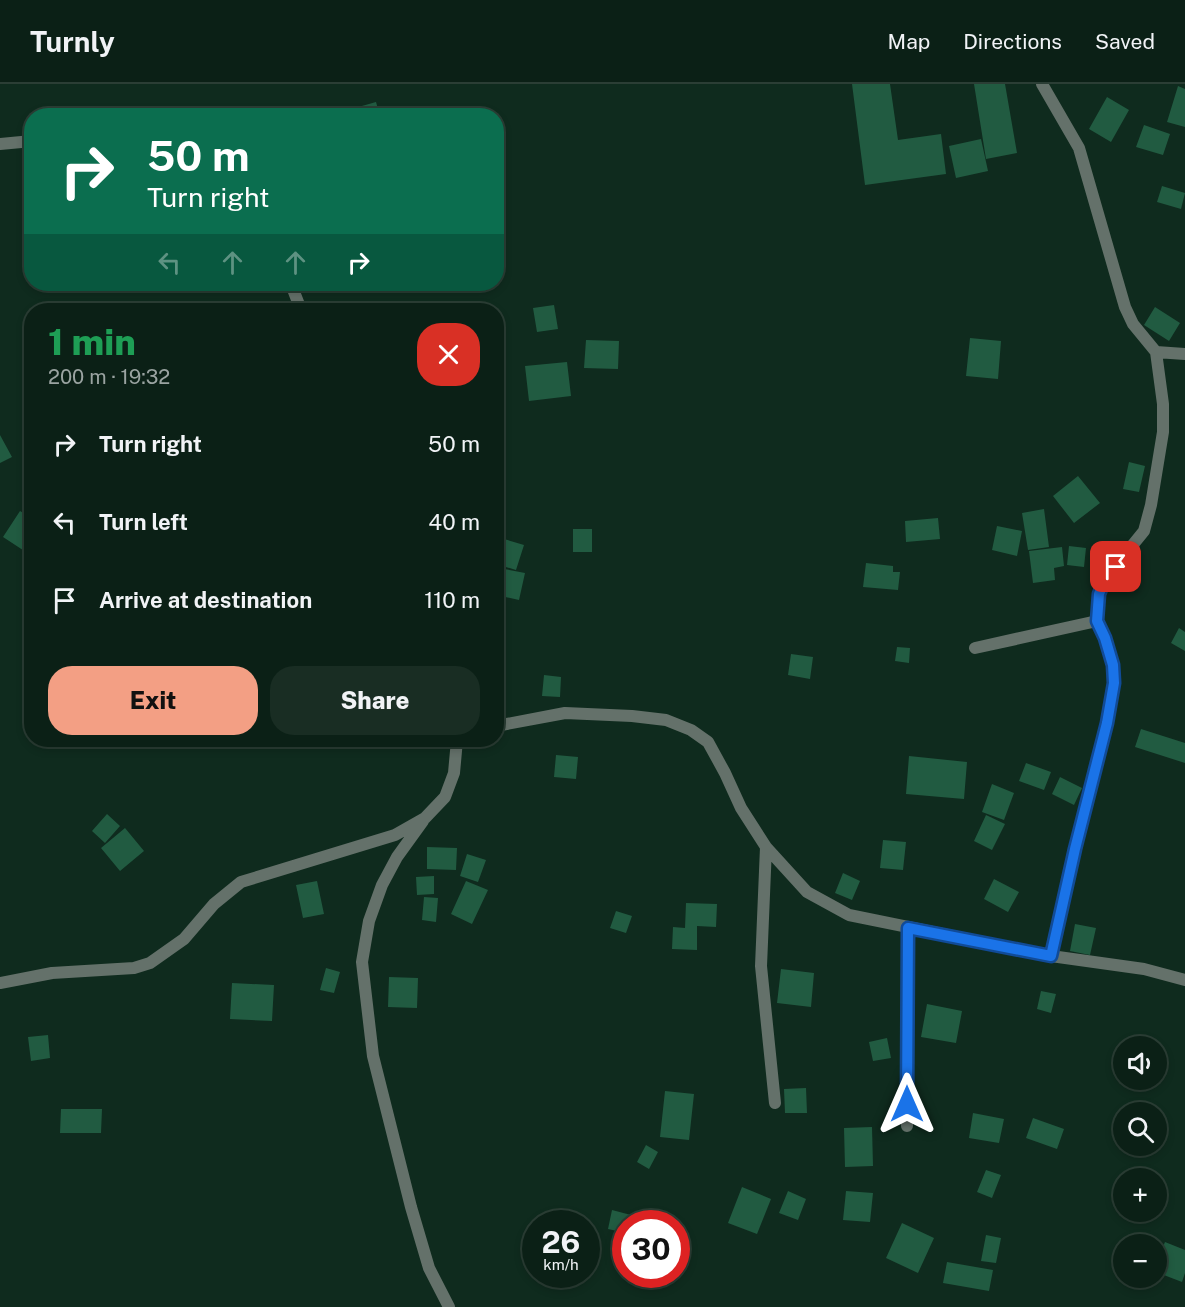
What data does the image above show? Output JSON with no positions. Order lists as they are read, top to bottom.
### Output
{
  "page": {
    "header": "Turnly",
    "nav": ["Map", "Directions", "Saved"],
    "turn": ["50 m", "Turn right"],
    "heading": ["1 min", "200 m · 19:32"],
    "list": [
      {
        "name": "Turn right",
        "value": "50 m"
      },
      {
        "name": "Turn left",
        "value": "40 m"
      },
      {
        "name": "Arrive at destination",
        "value": "110 m"
      }
    ],
    "buttons": ["Exit", "Share"],
    "map_buttons": ["+", "−"],
    "speed": "26 km/h",
    "limit": "30"
  }
}
